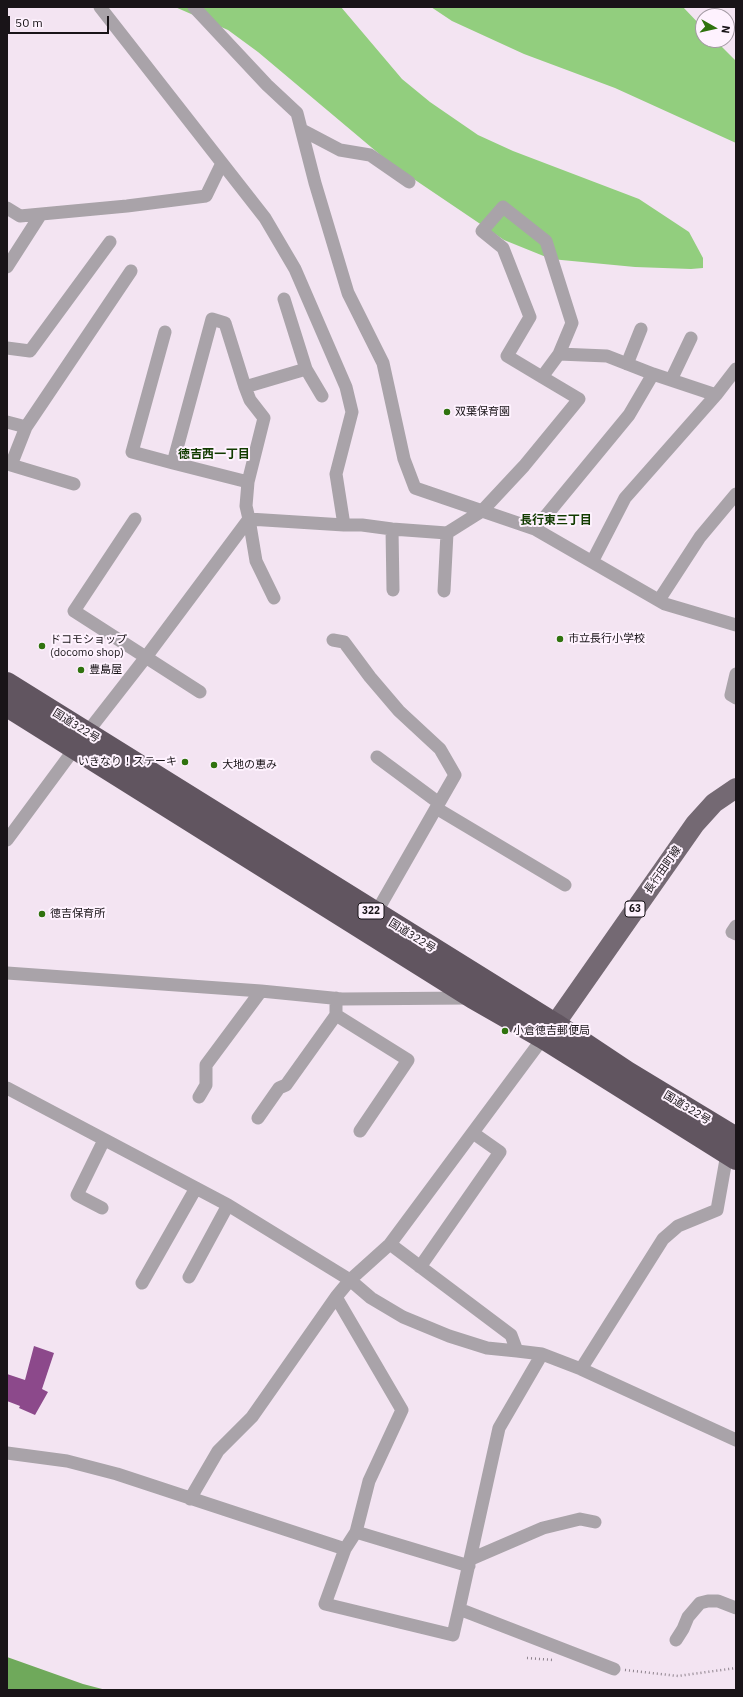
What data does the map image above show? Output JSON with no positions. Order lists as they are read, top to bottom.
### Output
{
  "streets": {
    "highway": ["国道322号", "322"],
    "main road": ["長行田町線", "63"]
  },
  "crossings": [
    ["国道322号", "長行田町線"]
  ],
  "districts": ["徳吉西一丁目", "長行東三丁目"],
  "places": [
    "双葉保育園",
    "市立長行小学校",
    "ドコモショップ (docomo shop)",
    "豊島屋",
    "いきなり！ステーキ",
    "大地の恵み",
    "徳吉保育所",
    "小倉徳吉郵便局"
  ],
  "scale_bar": "50 m",
  "north": "right"
}
